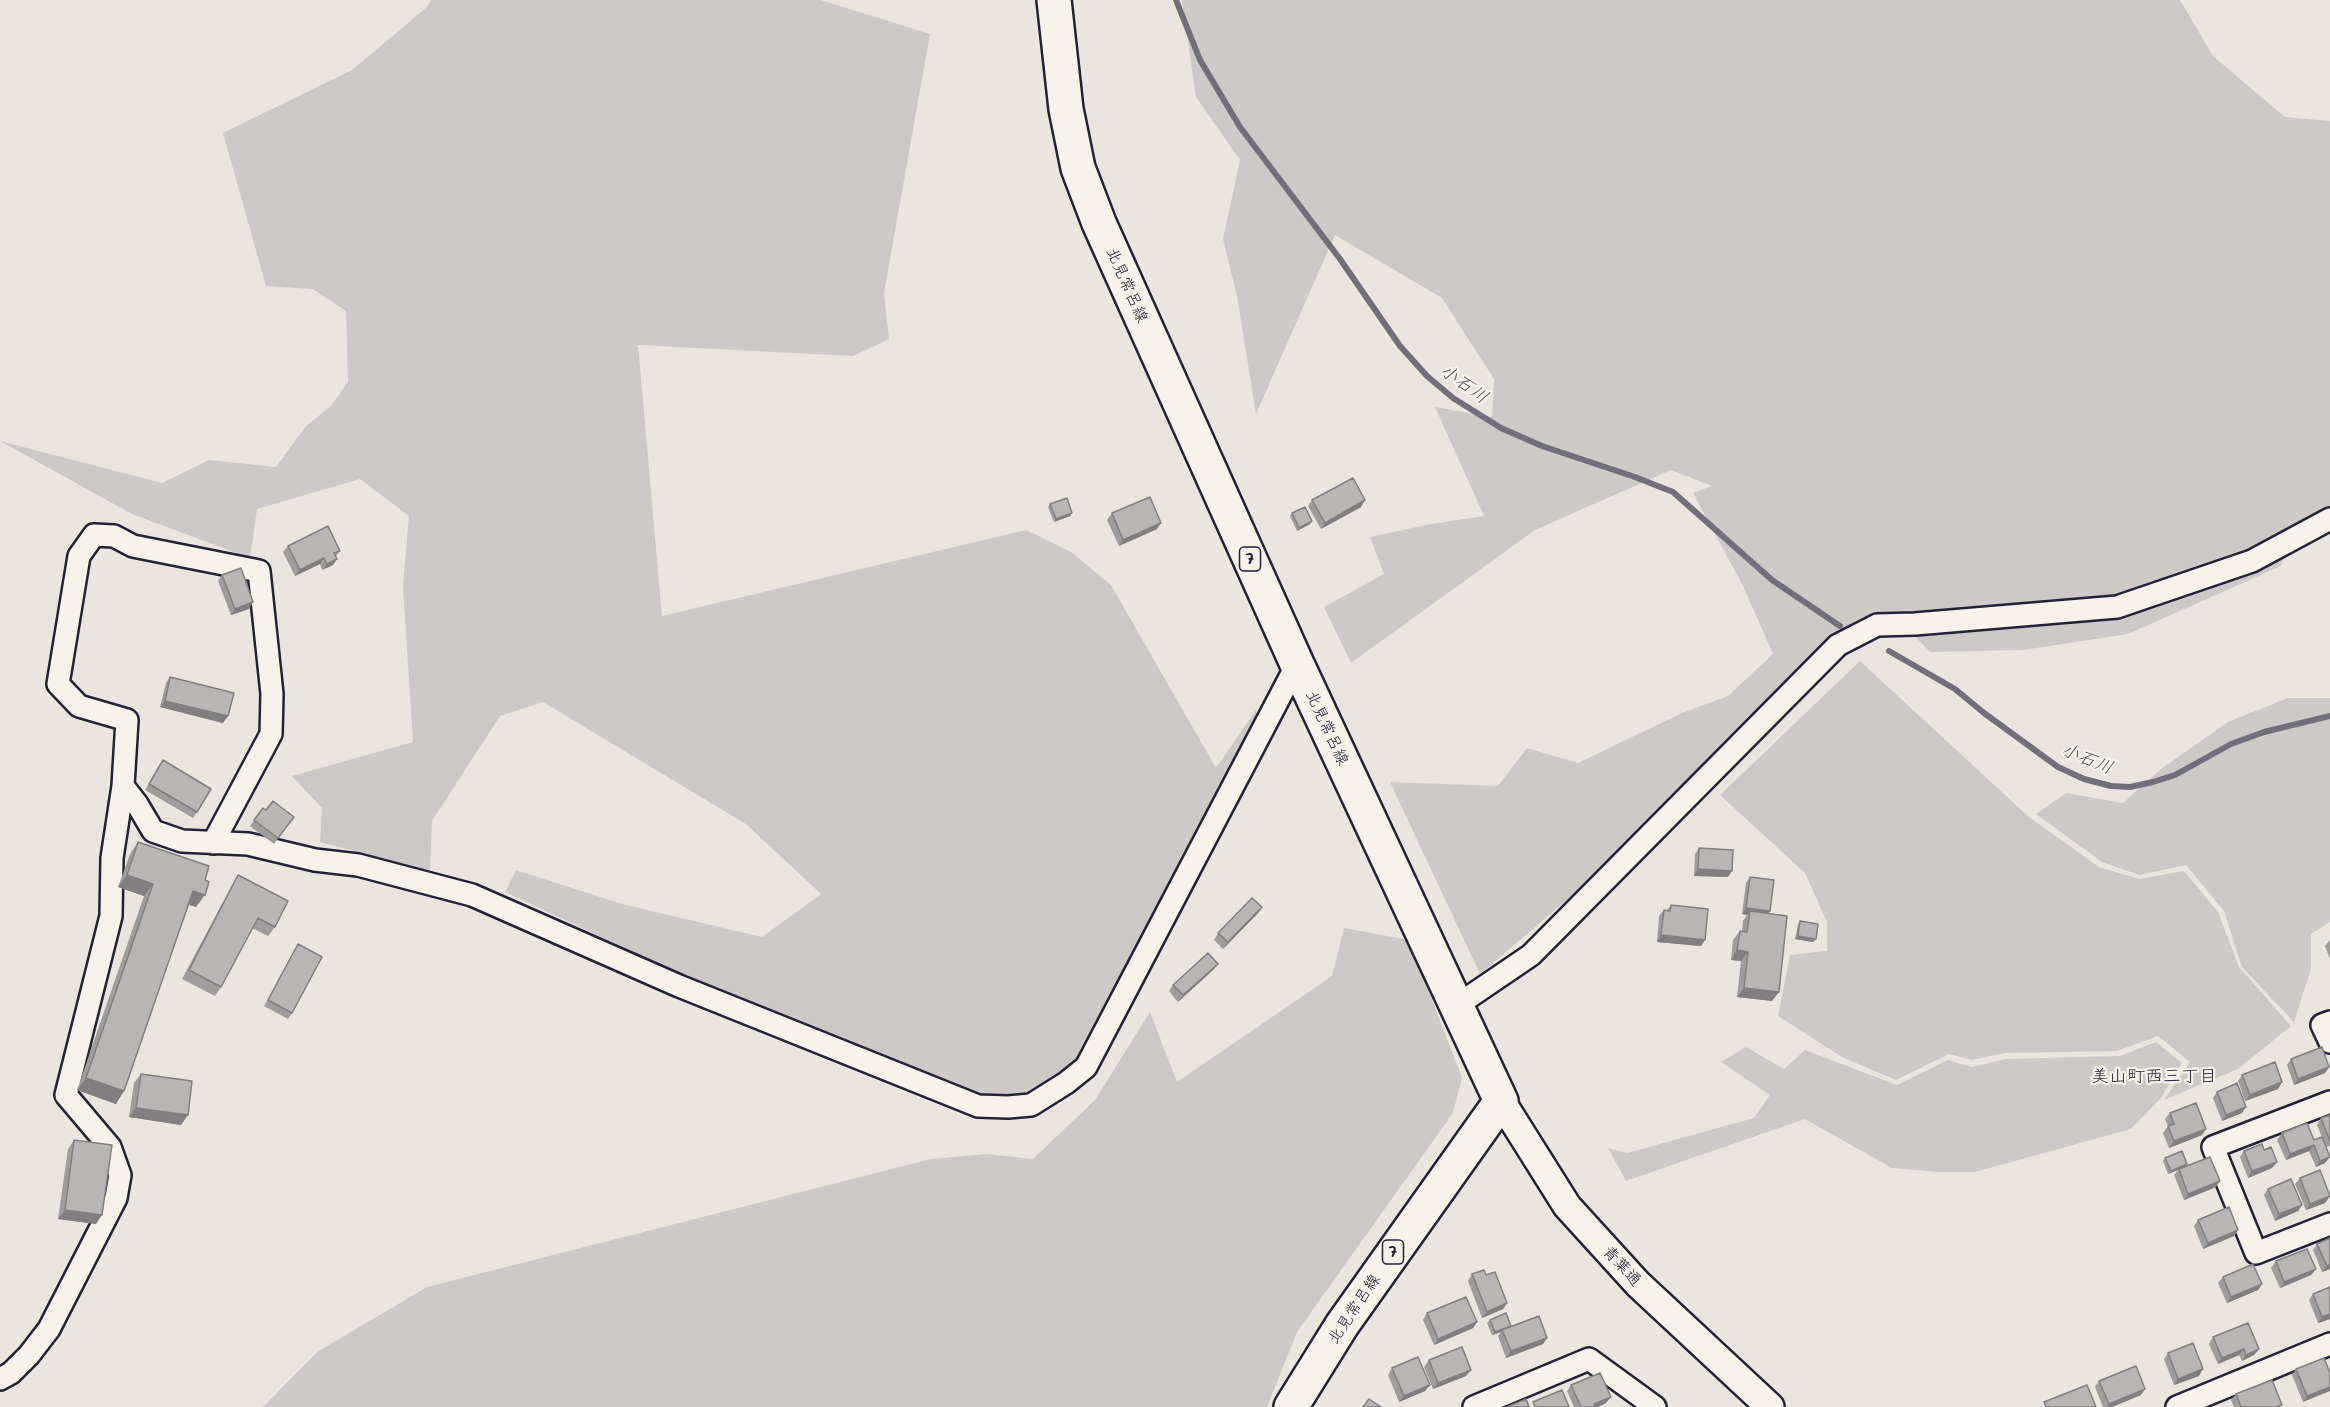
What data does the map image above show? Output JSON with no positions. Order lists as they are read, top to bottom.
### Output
{
  "streets": {
    "main road": ["北見常呂線", "7"],
    "street": ["青葉通"]
  },
  "crossings": [
    ["北見常呂線", "青葉通"]
  ],
  "districts": ["美山町西三丁目"],
  "water": ["小石川"]
}
